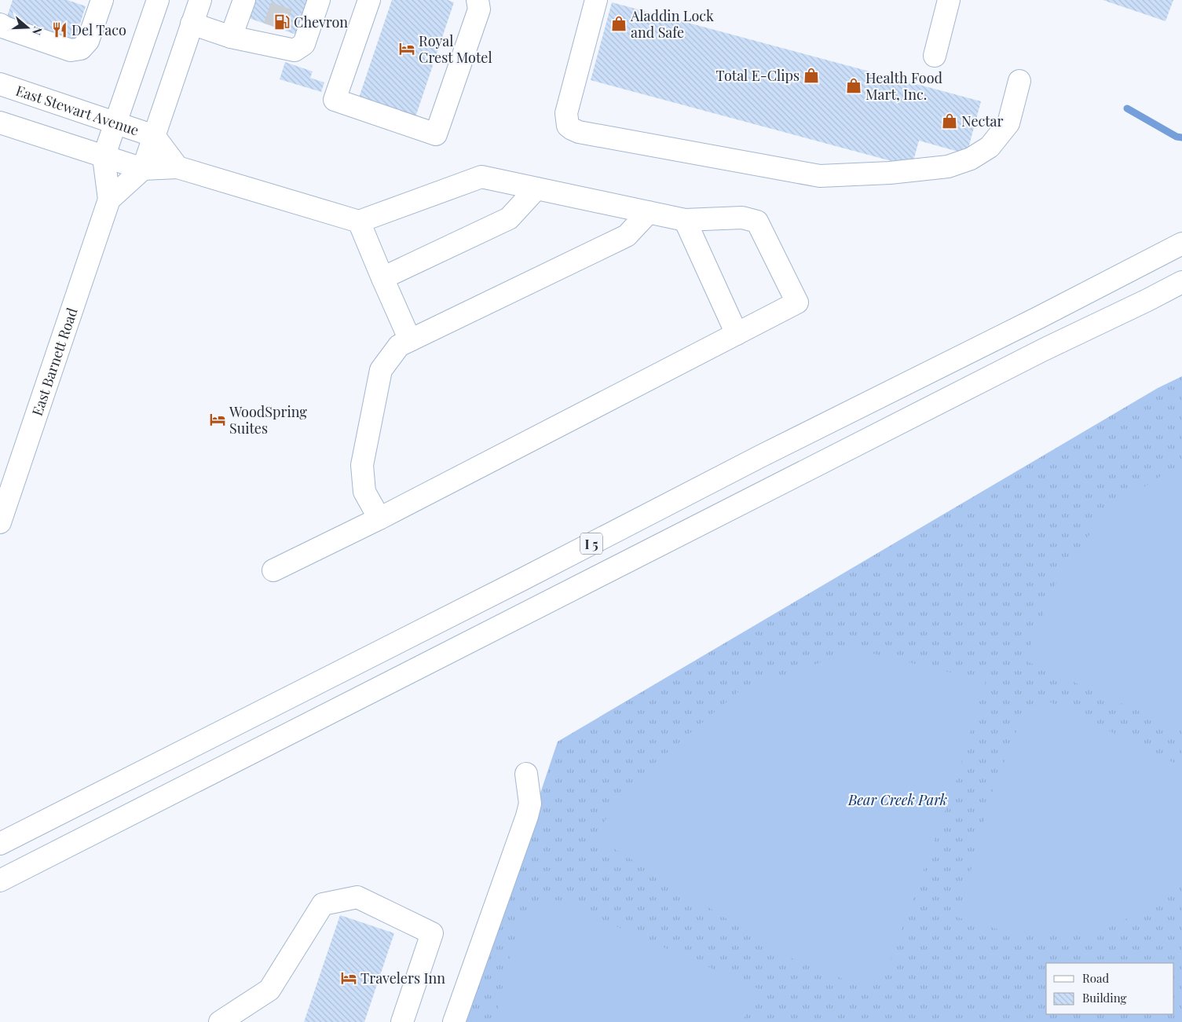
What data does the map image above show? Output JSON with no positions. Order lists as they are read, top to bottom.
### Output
{
  "streets": {
    "main road": ["East Stewart Avenue", "East Barnett Road", "I 5"]
  },
  "crossings": [
    ["East Stewart Avenue", "East Barnett Road"]
  ],
  "parks": ["Bear Creek Park"],
  "places": {
    "fuel station": ["Chevron"],
    "shop": [
      "Aladdin Lock and Safe",
      "Total E-Clips",
      "Health Food Mart, Inc.",
      "Nectar"
    ],
    "restaurant": ["Del Taco"],
    "hotel": ["Royal Crest Motel", "WoodSpring Suites", "Travelers Inn"]
  },
  "legend": ["Road", "Building"],
  "north": "right"
}
